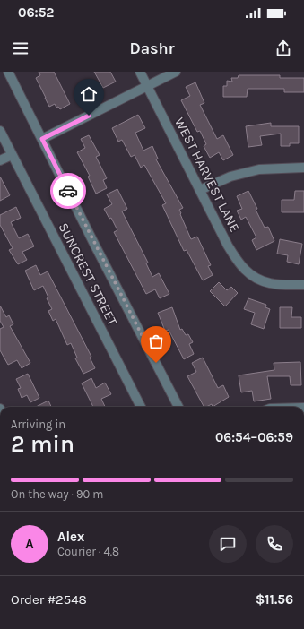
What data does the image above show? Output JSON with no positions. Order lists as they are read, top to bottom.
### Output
{
  "streets": {
    "street": ["WEST HARVEST LANE", "SUNCREST STREET"]
  },
  "page": {
    "status": "06:52",
    "header": "Dashr",
    "heading": ["2 min", "Arriving in", "06:54–06:59"],
    "panel": [
      "Alex",
      "Courier · 4.8",
      "Order #2548",
      "$11.56"
    ],
    "bar": "On the way · 90 m",
    "round": "A"
  }
}
